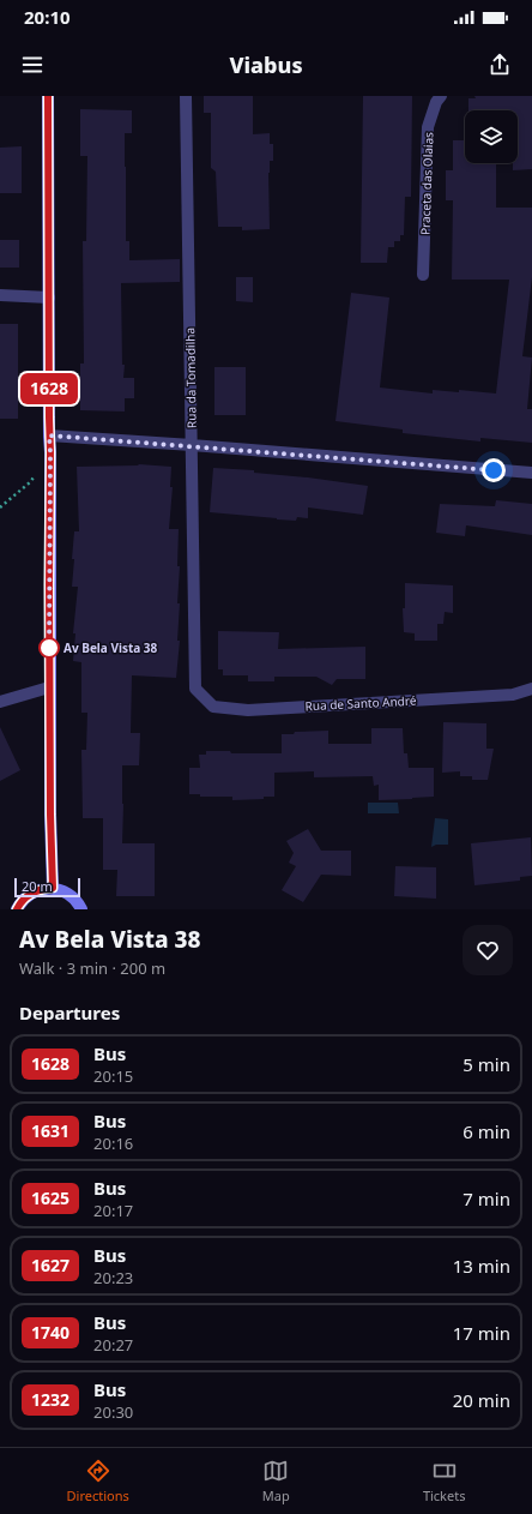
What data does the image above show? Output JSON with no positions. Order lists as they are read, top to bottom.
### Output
{
  "streets": {
    "street": ["Praceta das Olaias", "Rua da Tomadilha", "Rua de Santo André"]
  },
  "crossings": [
    ["Rua da Tomadilha", "Rua de Santo André"]
  ],
  "places": ["Av Bela Vista 38"],
  "lines": ["bus line 1628"],
  "scale_bar": "20 m",
  "page": {
    "status": "20:10",
    "header": "Viabus",
    "on_map": "1628",
    "scale": "20 m",
    "heading": [
      ["Av Bela Vista 38", "Walk · 3 min · 200 m"],
      "Departures"
    ],
    "list": [
      {
        "mark": "1628",
        "name": "Bus",
        "note": "20:15",
        "value": "5 min"
      },
      {
        "mark": "1631",
        "name": "Bus",
        "note": "20:16",
        "value": "6 min"
      },
      {
        "mark": "1625",
        "name": "Bus",
        "note": "20:17",
        "value": "7 min"
      },
      {
        "mark": "1627",
        "name": "Bus",
        "note": "20:23",
        "value": "13 min"
      },
      {
        "mark": "1740",
        "name": "Bus",
        "note": "20:27",
        "value": "17 min"
      },
      {
        "mark": "1232",
        "name": "Bus",
        "note": "20:30",
        "value": "20 min"
      }
    ],
    "tabs": ["Directions", "Map", "Tickets"]
  }
}
